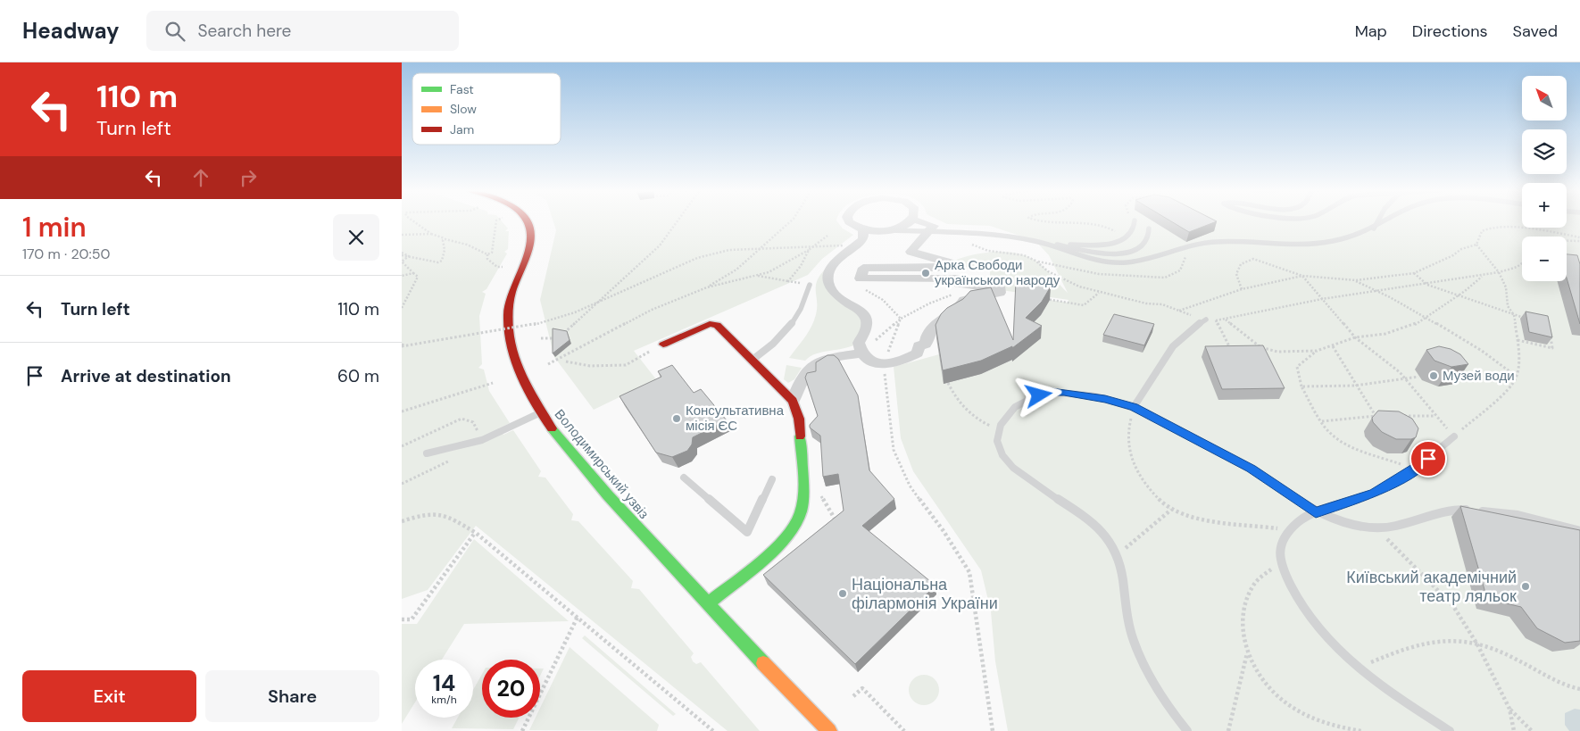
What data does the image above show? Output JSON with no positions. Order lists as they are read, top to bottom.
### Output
{
  "streets": {
    "main road": ["Володимирський узвіз"]
  },
  "places": [
    "Арка Свободи українського народу",
    "Музей води",
    "Консультативна місія ЄС",
    "Київський академічний театр ляльок",
    "Національна філармонія України"
  ],
  "legend": ["Fast", "Slow", "Jam"],
  "north": "top left",
  "page": {
    "header": "Headway",
    "search": "Search here",
    "nav": ["Map", "Directions", "Saved"],
    "turn": ["110 m", "Turn left"],
    "map_buttons": ["+", "−"],
    "heading": ["1 min", "170 m · 20:50"],
    "list": [
      {
        "name": "Turn left",
        "value": "110 m"
      },
      {
        "name": "Arrive at destination",
        "value": "60 m"
      }
    ],
    "speed": "14 km/h",
    "limit": "20",
    "buttons": ["Exit", "Share"]
  }
}
